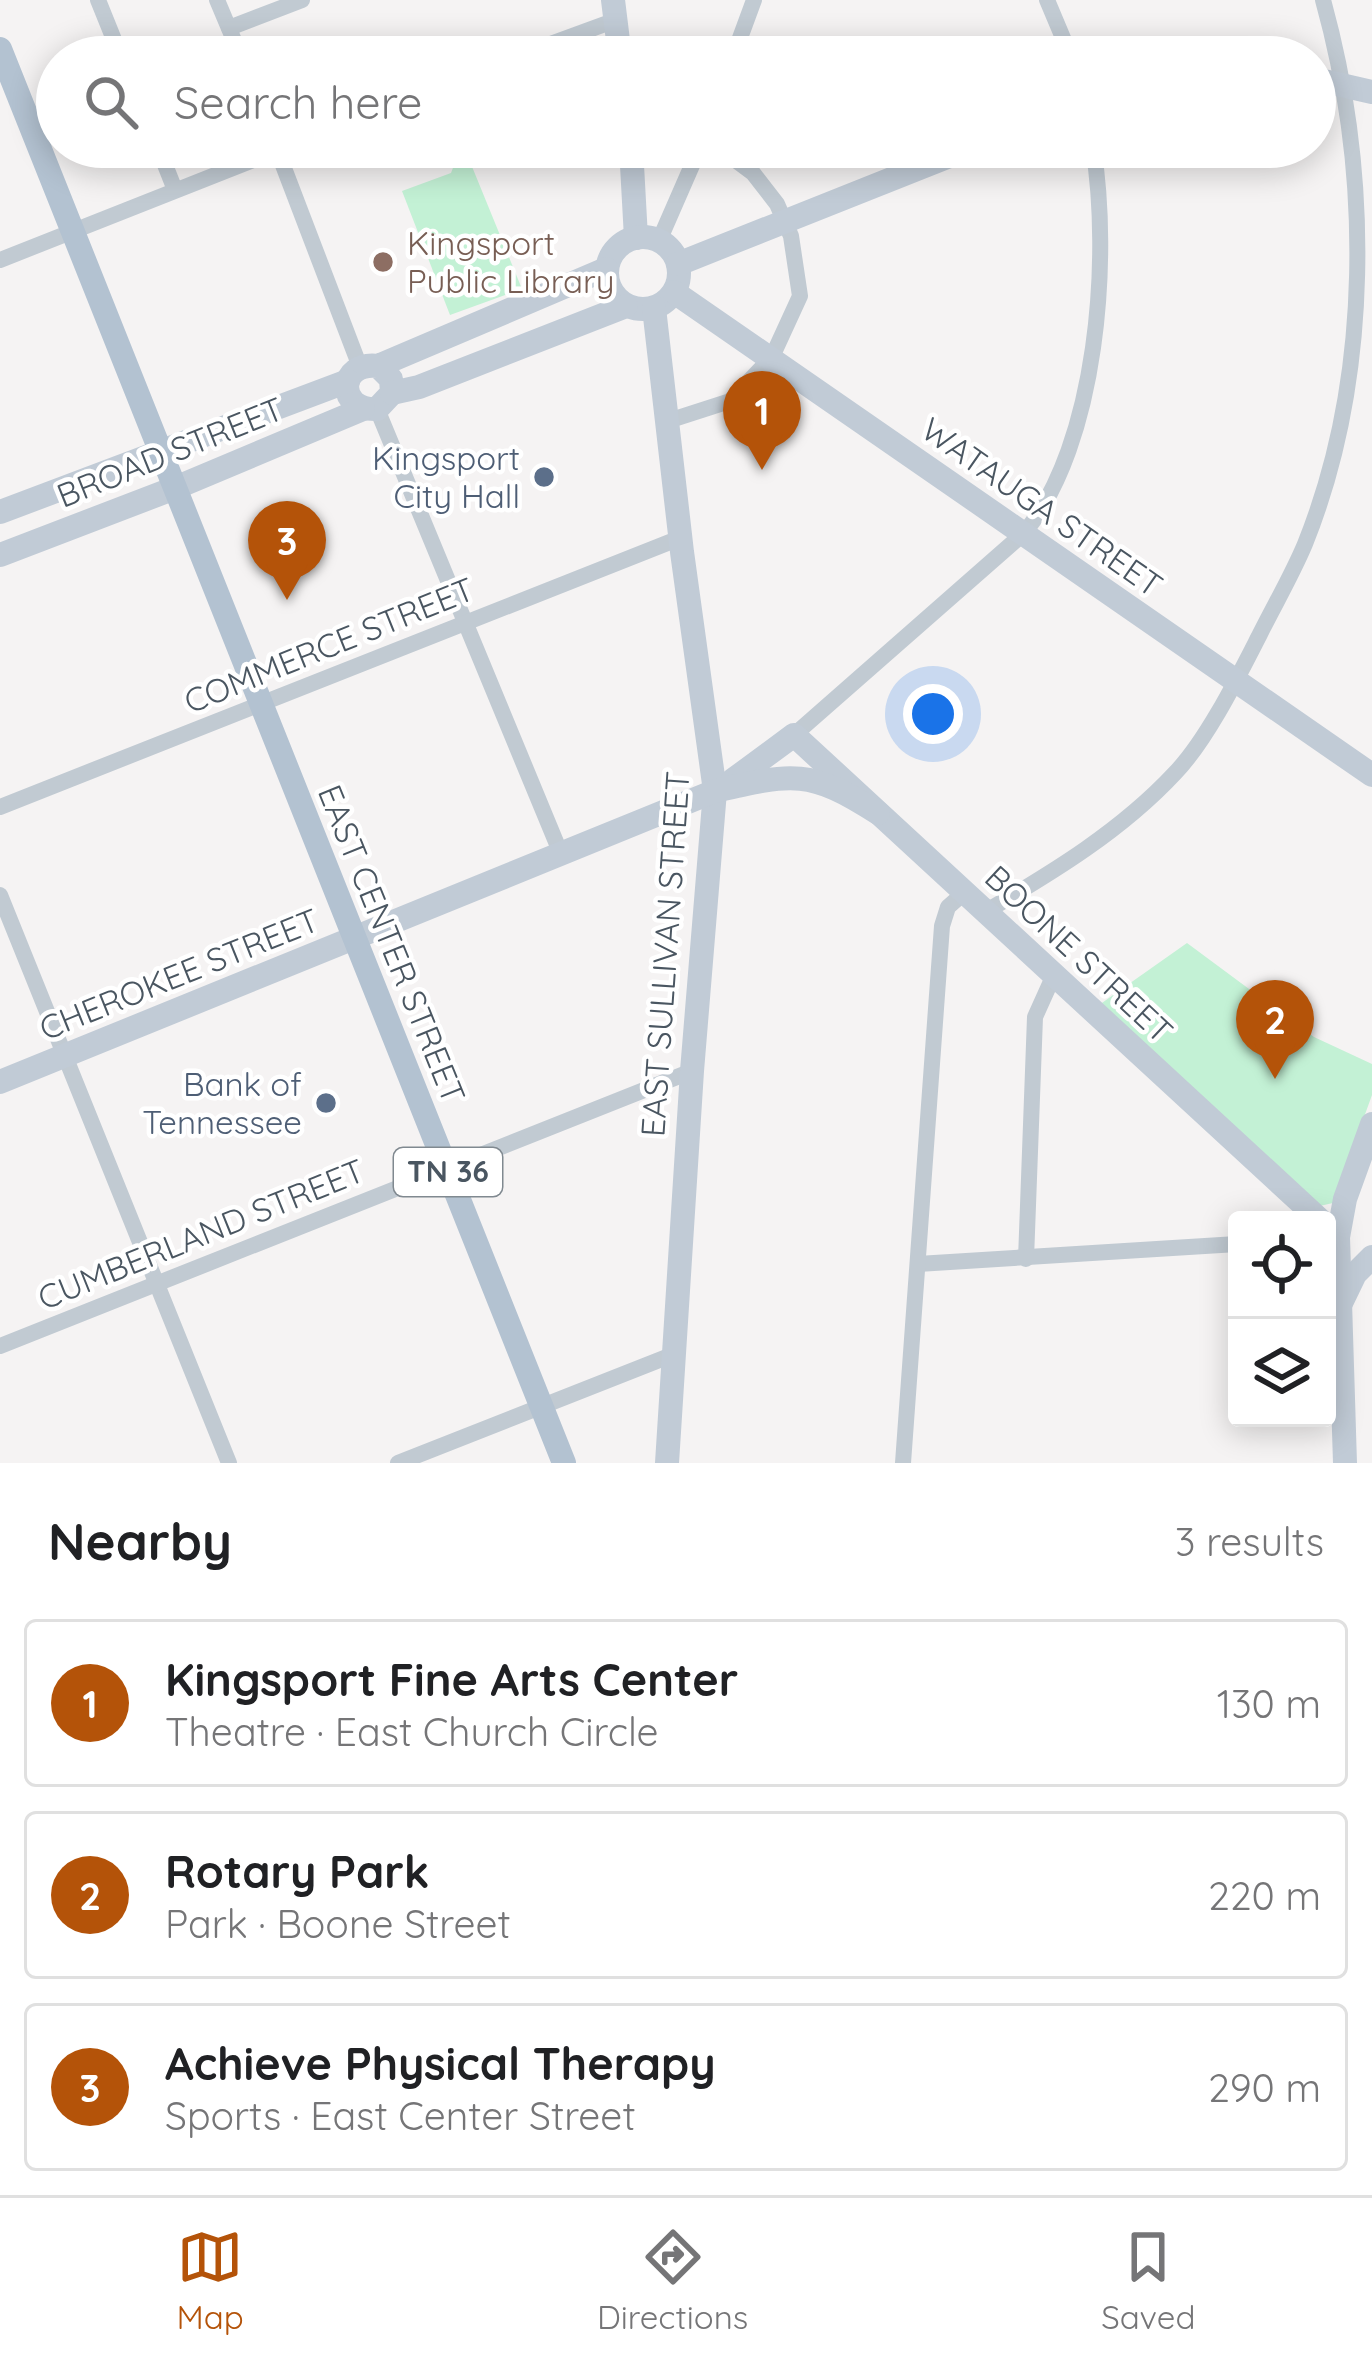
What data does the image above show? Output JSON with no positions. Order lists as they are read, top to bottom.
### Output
{
  "streets": {
    "main road": ["EAST CENTER STREET", "TN 36"],
    "street": [
      "BROAD STREET",
      "WATAUGA STREET",
      "COMMERCE STREET",
      "EAST SULLIVAN STREET",
      "BOONE STREET",
      "CHEROKEE STREET",
      "CUMBERLAND STREET"
    ]
  },
  "crossings": [
    ["BROAD STREET", "WATAUGA STREET"],
    ["BROAD STREET", "EAST CENTER STREET"],
    ["BROAD STREET", "EAST SULLIVAN STREET"],
    ["BROAD STREET", "TN 36"],
    ["WATAUGA STREET", "EAST SULLIVAN STREET"],
    ["COMMERCE STREET", "EAST CENTER STREET"],
    ["COMMERCE STREET", "EAST SULLIVAN STREET"],
    ["EAST CENTER STREET", "CHEROKEE STREET"],
    ["EAST CENTER STREET", "TN 36"],
    ["EAST CENTER STREET", "CUMBERLAND STREET"],
    ["EAST SULLIVAN STREET", "CHEROKEE STREET"],
    ["EAST SULLIVAN STREET", "CUMBERLAND STREET"]
  ],
  "places": ["Kingsport Public Library", "Kingsport City Hall", "Bank of Tennessee"],
  "page": {
    "search": "Search here",
    "pins": ["1", "3", "2"],
    "heading": ["Nearby", "3 results"],
    "list": [
      {
        "mark": "1",
        "name": "Kingsport Fine Arts Center",
        "note": "Theatre · East Church Circle",
        "value": "130 m"
      },
      {
        "mark": "2",
        "name": "Rotary Park",
        "note": "Park · Boone Street",
        "value": "220 m"
      },
      {
        "mark": "3",
        "name": "Achieve Physical Therapy",
        "note": "Sports · East Center Street",
        "value": "290 m"
      }
    ],
    "nav": ["Map", "Directions", "Saved"]
  }
}
